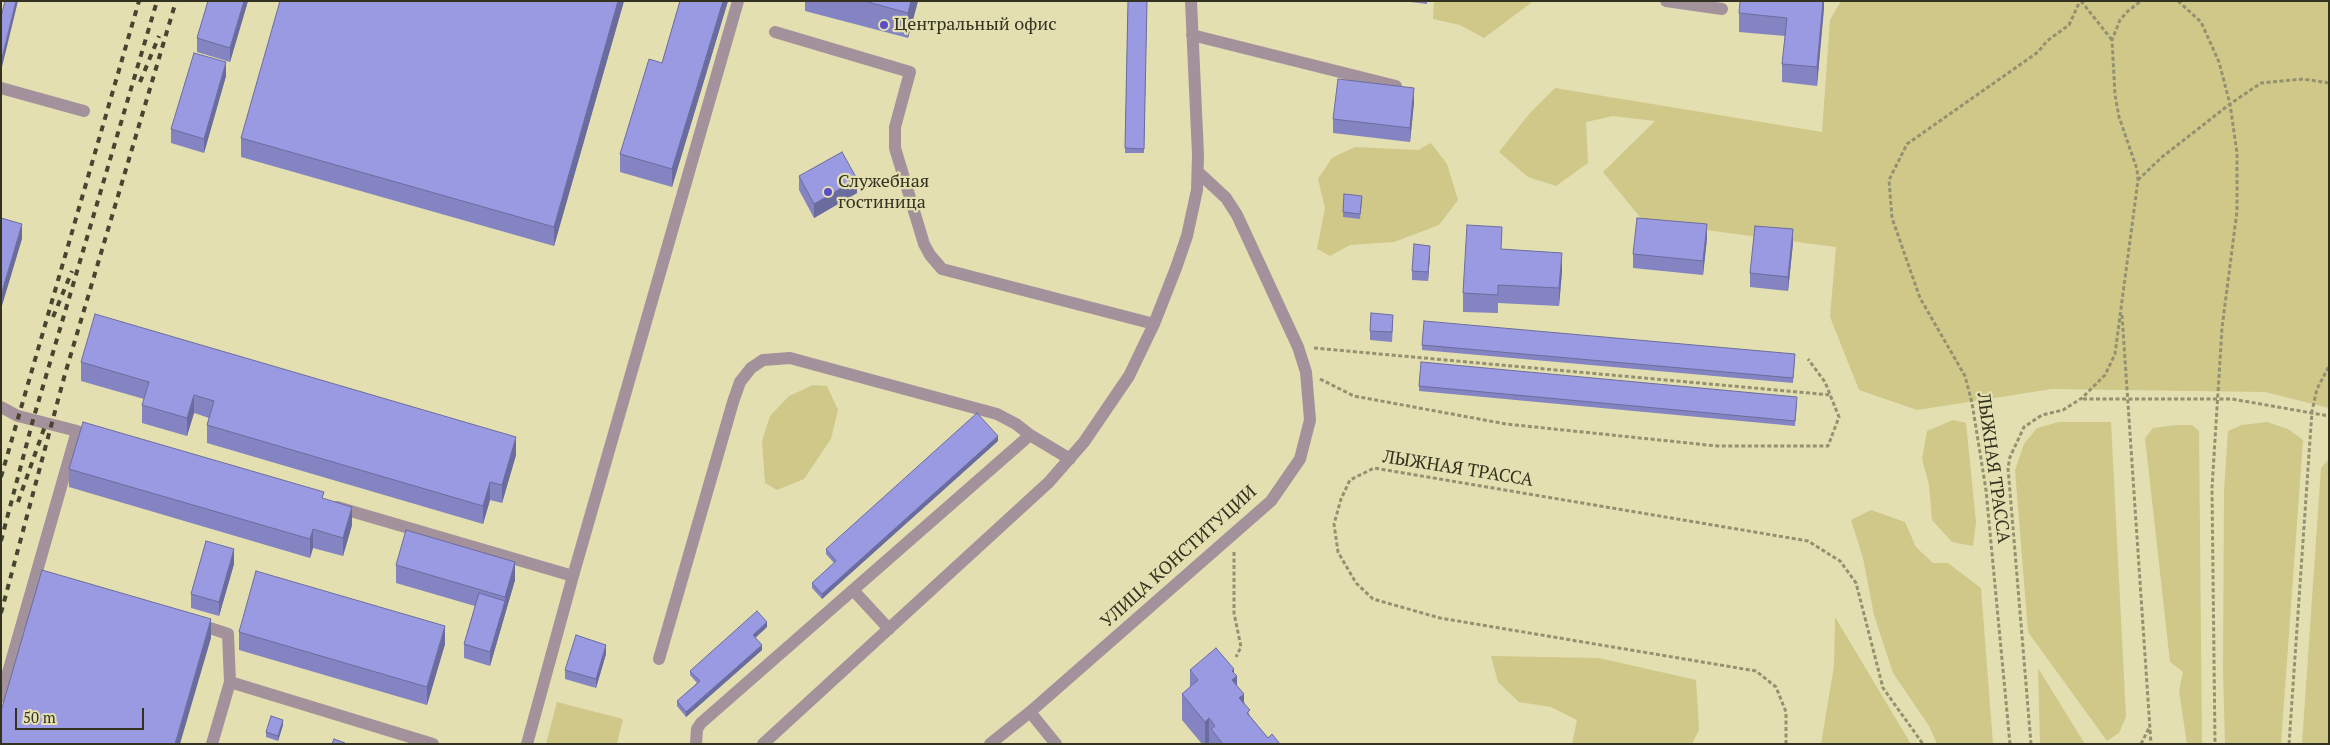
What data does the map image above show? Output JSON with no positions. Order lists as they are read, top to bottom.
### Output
{
  "streets": {
    "street": ["УЛИЦА КОНСТИТУЦИИ"],
    "path": ["ЛЫЖНАЯ ТРАССА"]
  },
  "places": ["Центральный офис", "Служебная гостиница"],
  "scale_bar": "50 m"
}
